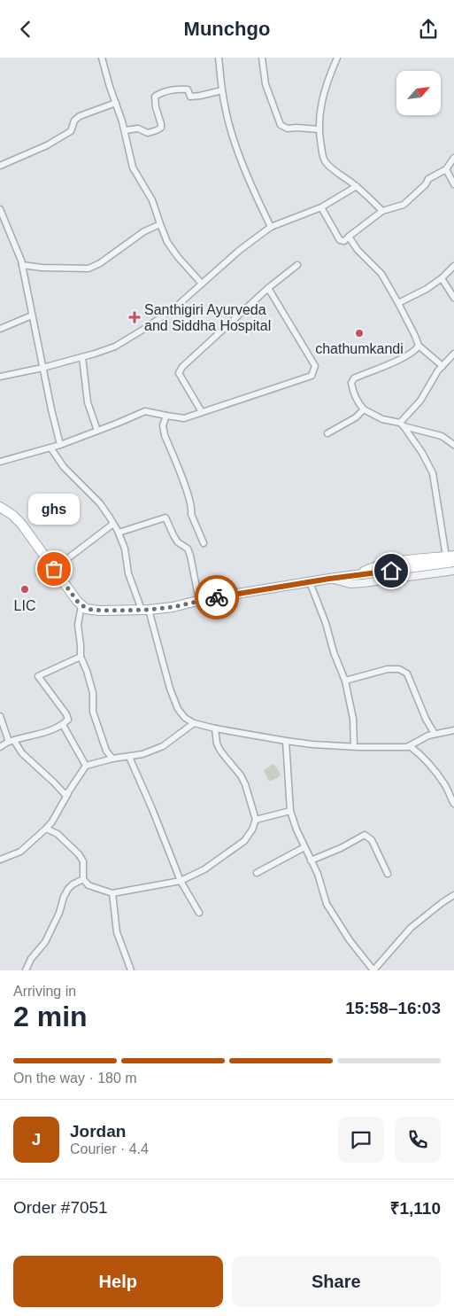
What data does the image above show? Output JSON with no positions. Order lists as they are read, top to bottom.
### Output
{
  "places": {
    "health": ["Santhigiri Ayurveda and Siddha Hospital"],
    "other": ["chathumkandi", "ghs", "LIC"]
  },
  "north": "top right",
  "page": {
    "header": "Munchgo",
    "bubble": "ghs",
    "heading": ["2 min", "Arriving in", "15:58–16:03"],
    "panel": [
      "Jordan",
      "Courier · 4.4",
      "Order #7051",
      "₹1,110"
    ],
    "bar": "On the way · 180 m",
    "round": "J",
    "buttons": ["Help", "Share"]
  }
}
